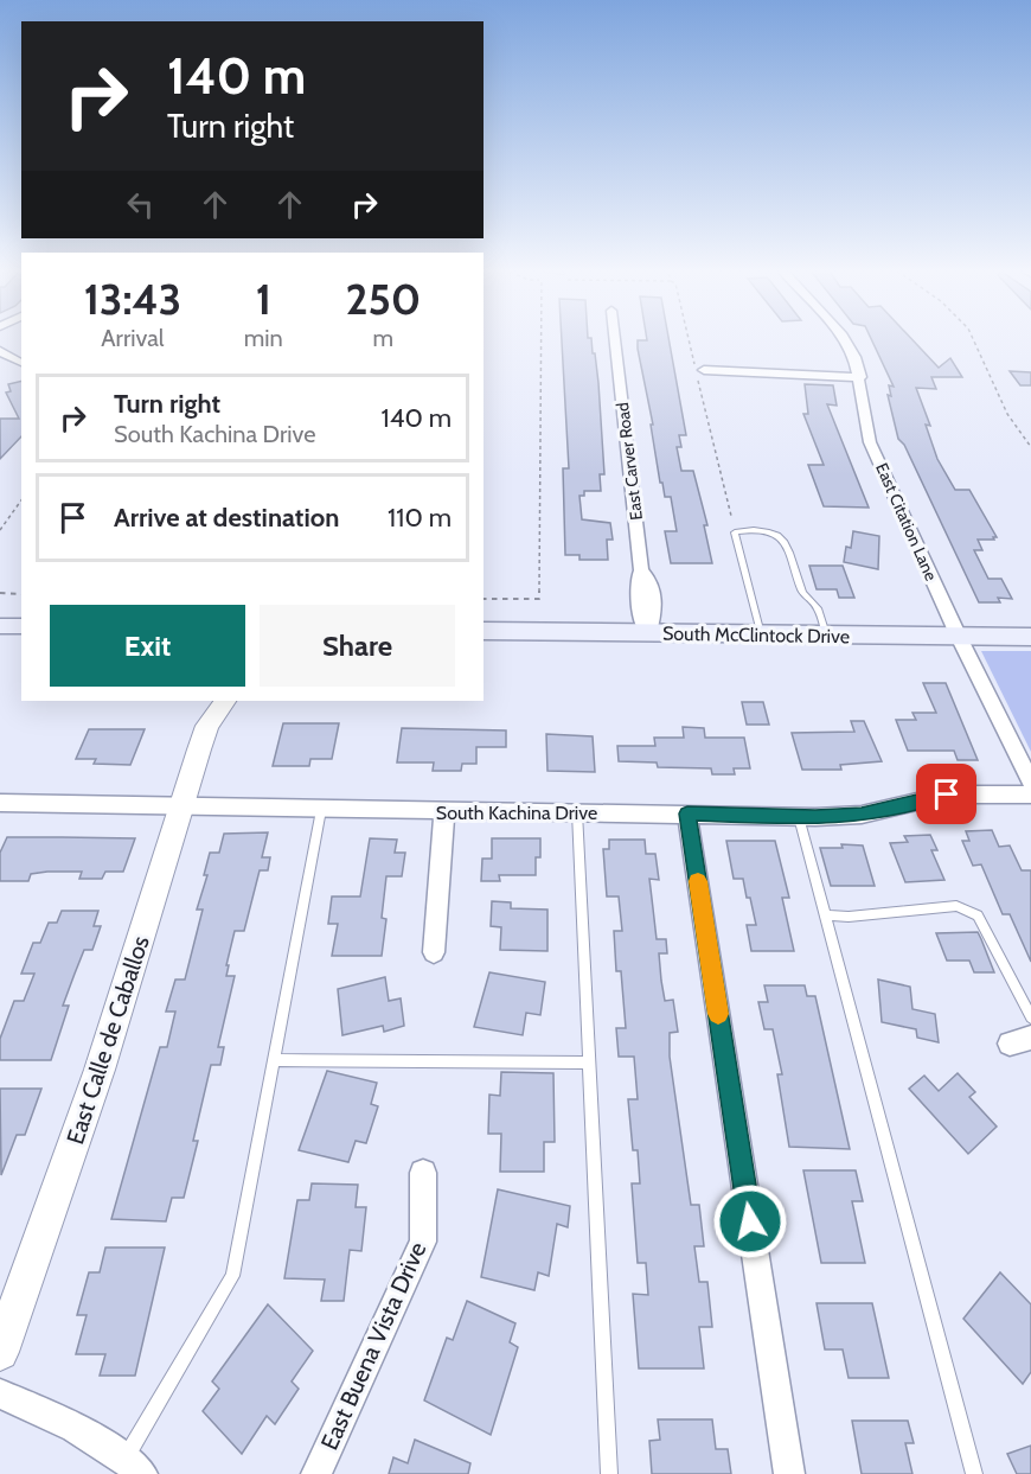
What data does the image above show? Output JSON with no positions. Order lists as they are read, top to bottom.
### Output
{
  "streets": {
    "main road": ["South McClintock Drive"],
    "street": [
      "East Carver Road",
      "East Citation Lane",
      "South Kachina Drive",
      "East Calle de Caballos",
      "East Buena Vista Drive"
    ]
  },
  "crossings": [
    ["East Carver Road", "South McClintock Drive"],
    ["East Citation Lane", "South McClintock Drive"],
    ["South Kachina Drive", "East Calle de Caballos"]
  ],
  "page": {
    "turn": ["140 m", "Turn right"],
    "eta": [
      "13:43",
      "Arrival",
      "1",
      "min",
      "250",
      "m"
    ],
    "list": [
      {
        "name": "Turn right",
        "note": "South Kachina Drive",
        "value": "140 m"
      },
      {
        "name": "Arrive at destination",
        "value": "110 m"
      }
    ],
    "buttons": ["Exit", "Share"]
  }
}
